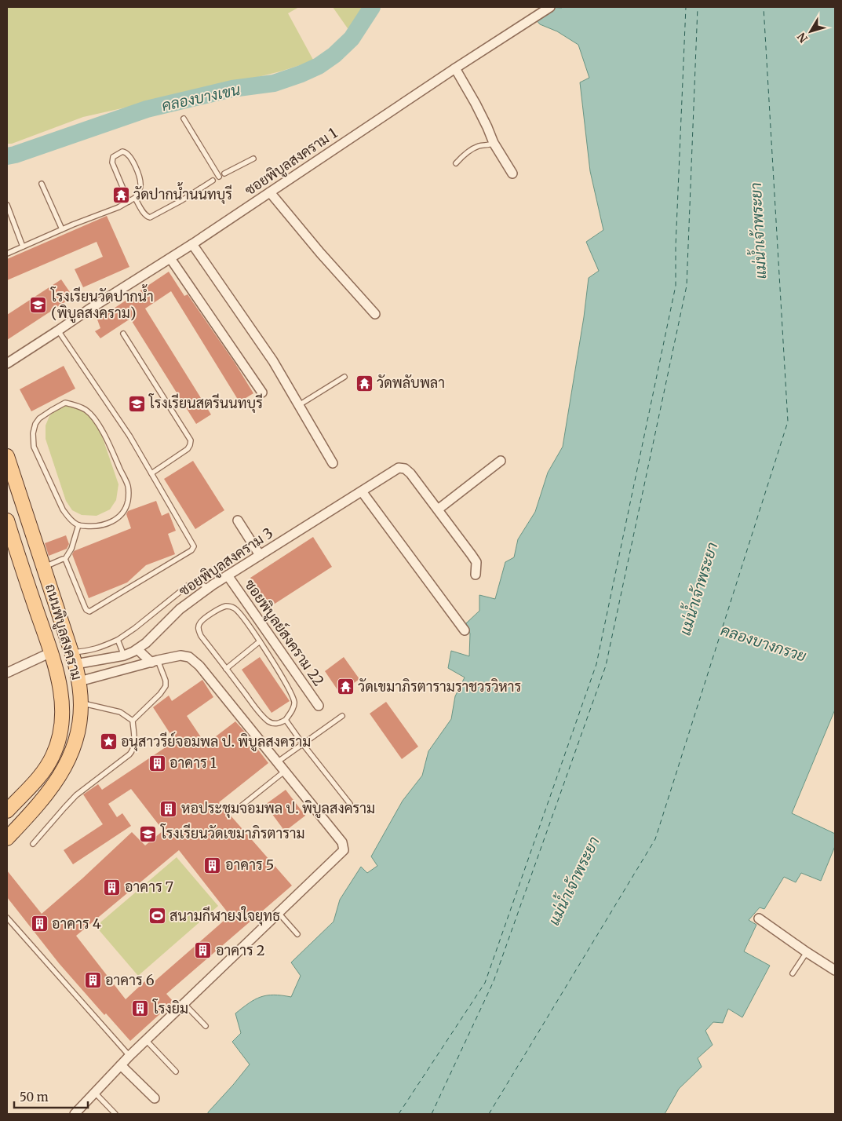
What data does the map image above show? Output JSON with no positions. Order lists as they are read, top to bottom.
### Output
{
  "streets": {
    "main road": ["ถนนพิบูลสงคราม"],
    "street": ["ซอยพิบูลสงคราม 1", "ซอยพิบูลสงคราม 3", "ซอยพิบูลย์สงคราม 22"]
  },
  "crossings": [
    ["ซอยพิบูลสงคราม 3", "ถนนพิบูลสงคราม"],
    ["ซอยพิบูลสงคราม 3", "ซอยพิบูลย์สงคราม 22"]
  ],
  "water": ["คลองบางเขน", "แม่น้ำเจ้าพระยา", "คลองบางกรวย"],
  "places": {
    "temple": ["วัดปากน้ำนนทบุรี", "วัดพลับพลา", "วัดเขมาภิรตารามราชวรวิหาร"],
    "school or university": ["โรงเรียนวัดปากน้ำ (พิบูลสงคราม)", "โรงเรียนสตรีนนทบุรี", "โรงเรียนวัดเขมาภิรตาราม"],
    "place": ["อนุสาวรีย์จอมพล ป. พิบูลสงคราม"],
    "building": [
      "อาคาร 1",
      "หอประชุมจอมพล ป. พิบูลสงคราม",
      "อาคาร 5",
      "อาคาร 7",
      "อาคาร 4",
      "อาคาร 2",
      "อาคาร 6",
      "โรงยิม"
    ],
    "sports": ["สนามกีฬายงใจยุทธ"]
  },
  "scale_bar": "50 m",
  "north": "bottom left"
}
